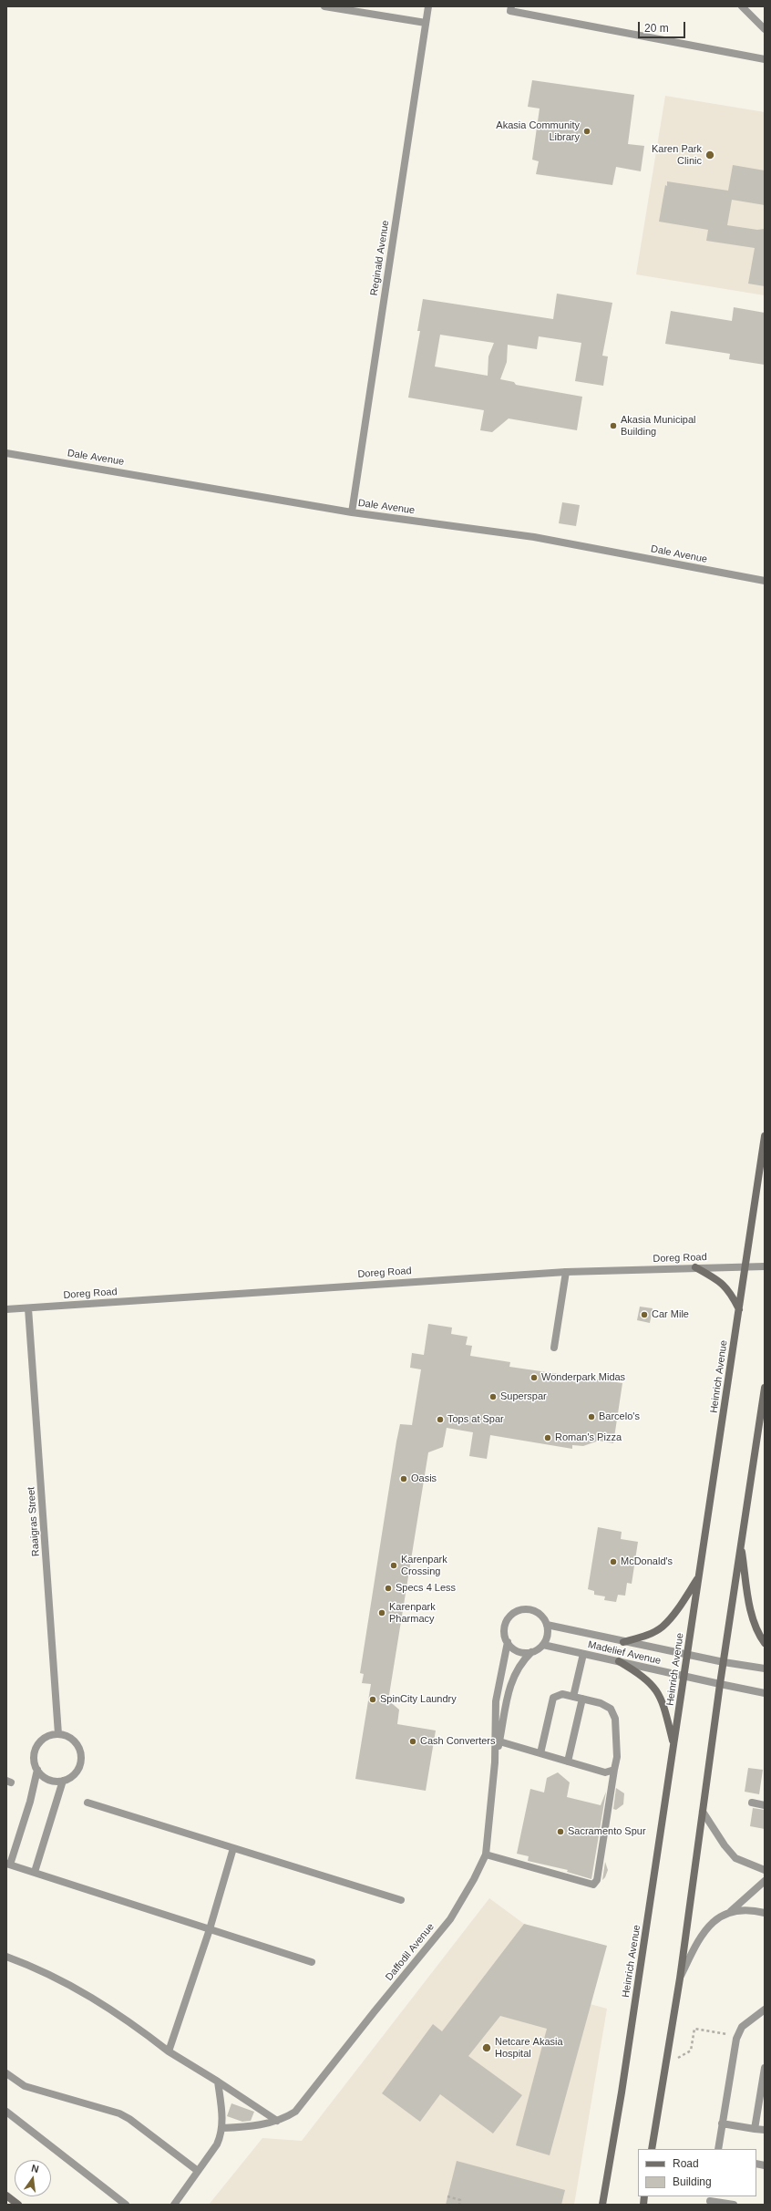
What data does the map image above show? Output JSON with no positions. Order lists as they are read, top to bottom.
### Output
{
  "streets": {
    "street": [
      "Reginald Avenue",
      "Dale Avenue",
      "Doreg Road",
      "Heinrich Avenue",
      "Raaigras Street",
      "Madelief Avenue",
      "Daffodil Avenue"
    ]
  },
  "crossings": [
    ["Reginald Avenue", "Dale Avenue"],
    ["Doreg Road", "Heinrich Avenue"],
    ["Doreg Road", "Raaigras Street"],
    ["Heinrich Avenue", "Madelief Avenue"],
    ["Madelief Avenue", "Daffodil Avenue"]
  ],
  "places": [
    "Akasia Community Library",
    "Karen Park Clinic",
    "Akasia Municipal Building",
    "Car Mile",
    "Wonderpark Midas",
    "Superspar",
    "Barcelo's",
    "Tops at Spar",
    "Roman's Pizza",
    "Oasis",
    "McDonald's",
    "Karenpark Crossing",
    "Specs 4 Less",
    "Karenpark Pharmacy",
    "SpinCity Laundry",
    "Cash Converters",
    "Sacramento Spur",
    "Netcare Akasia Hospital"
  ],
  "legend": ["Road", "Building"],
  "scale_bar": "20 m",
  "north": "top"
}
